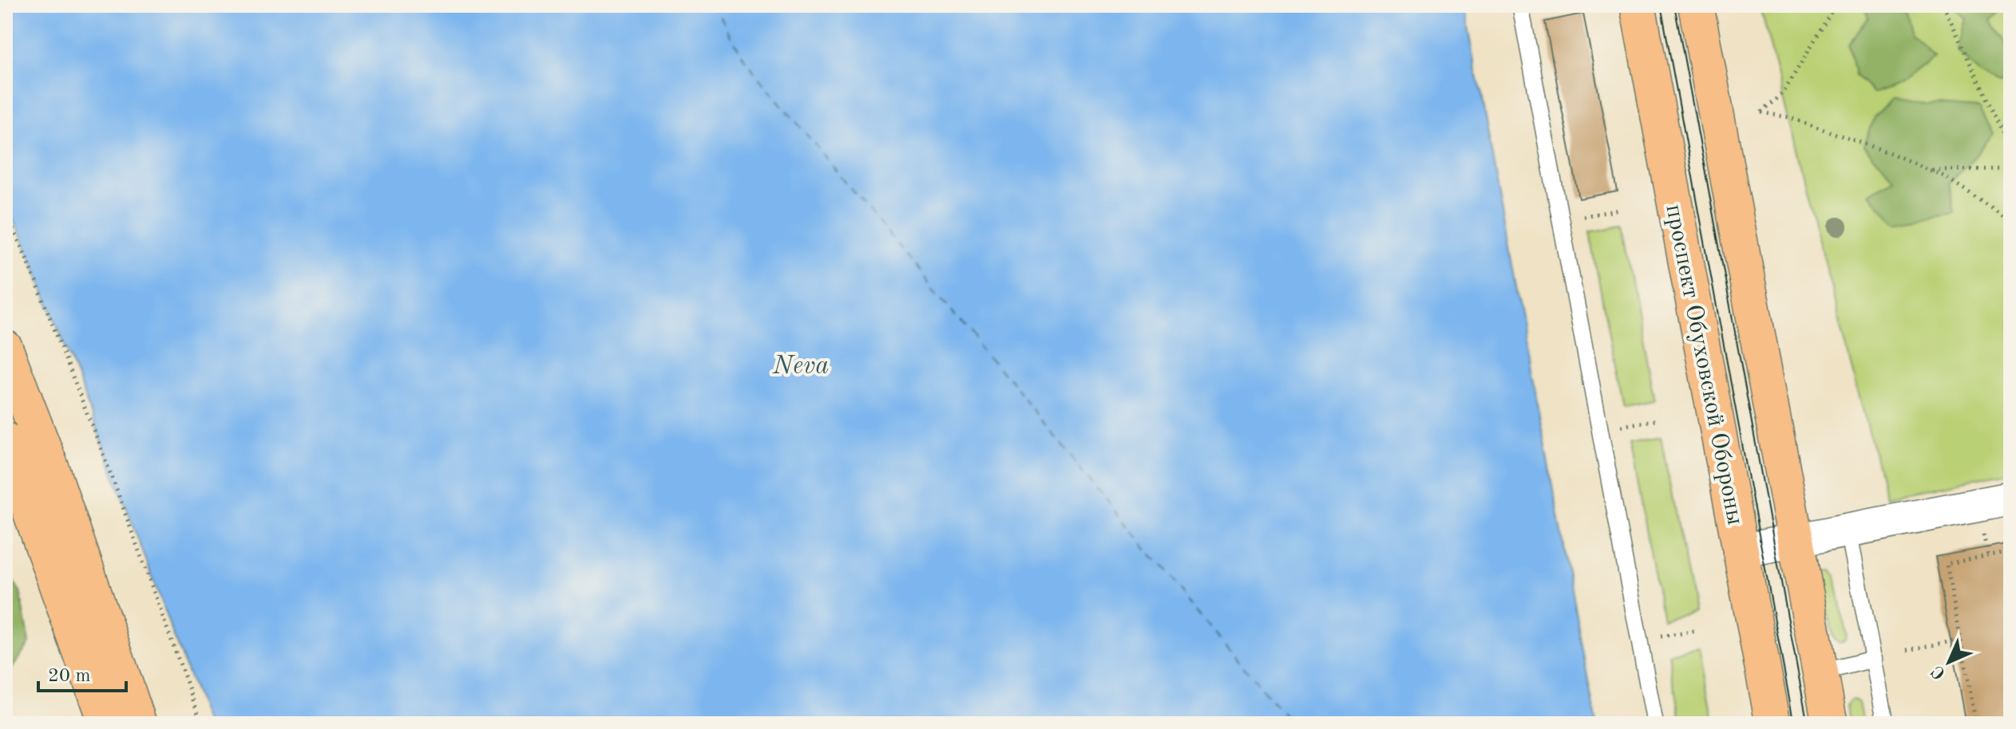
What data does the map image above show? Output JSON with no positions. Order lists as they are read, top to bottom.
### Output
{
  "streets": {
    "main road": ["проспект Обуховской Обороны"]
  },
  "water": ["Neva"],
  "scale_bar": "20 m",
  "north": "bottom left"
}
